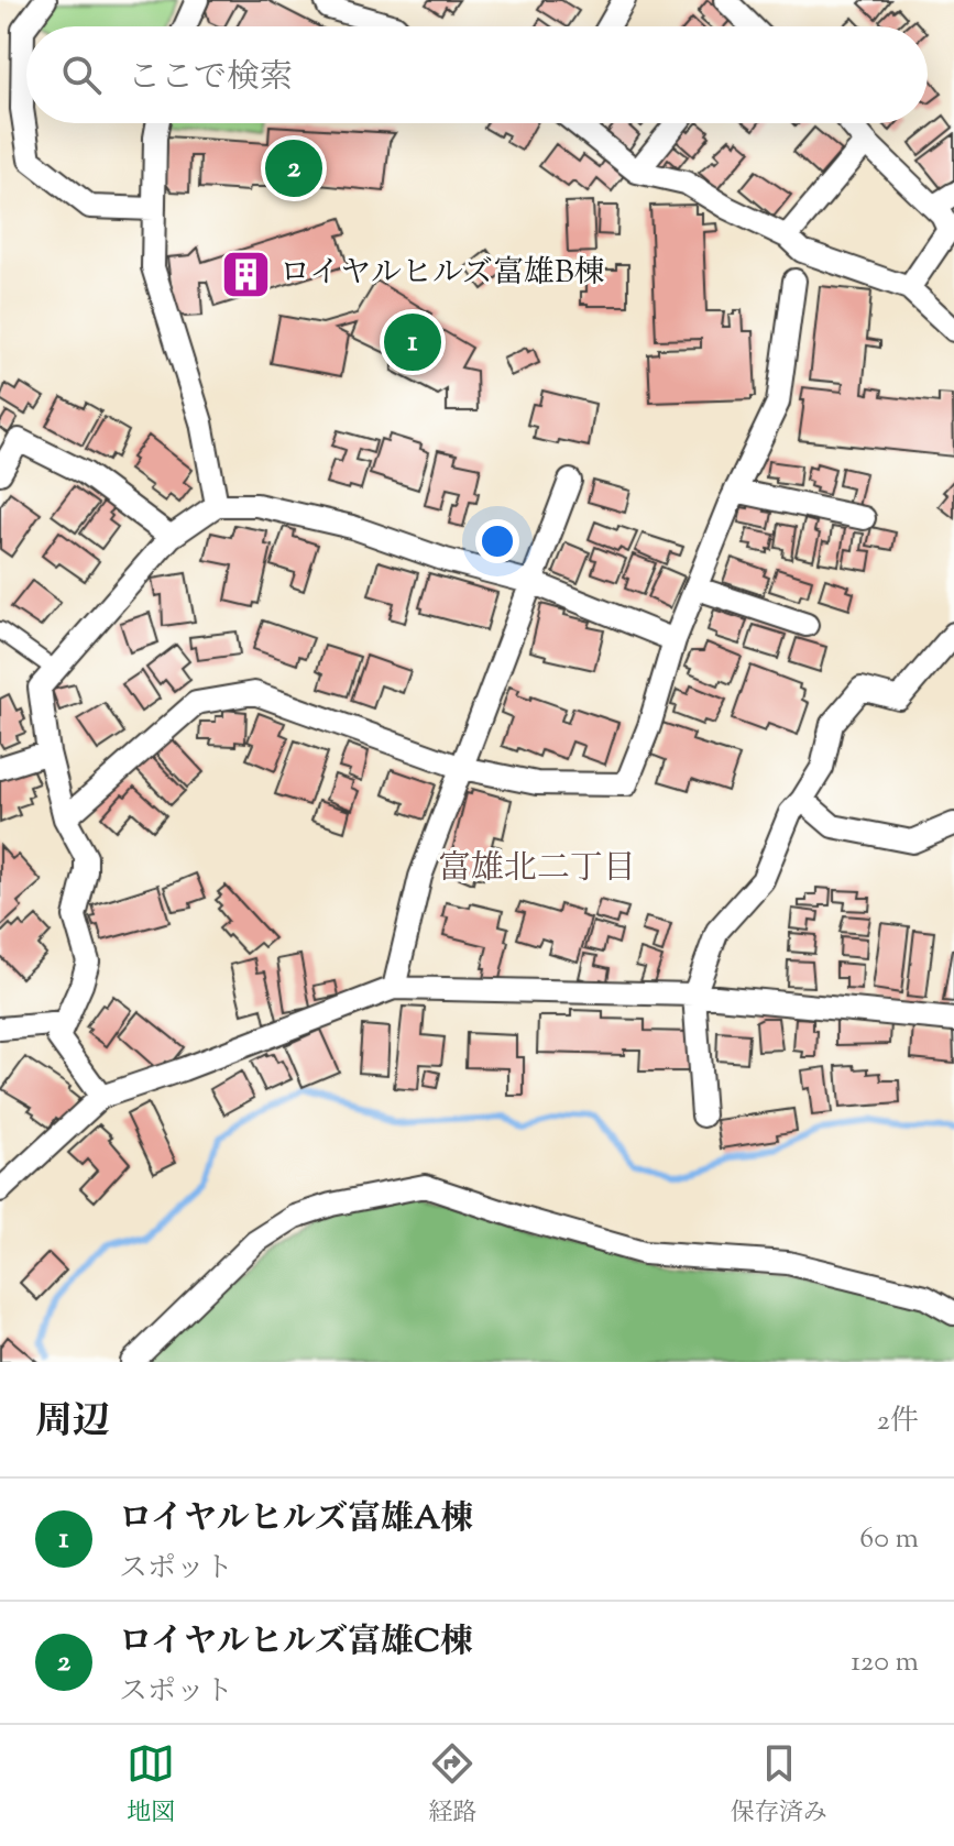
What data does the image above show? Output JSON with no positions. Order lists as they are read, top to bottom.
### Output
{
  "districts": ["富雄北二丁目"],
  "places": {
    "building": ["ロイヤルヒルズ富雄B棟"]
  },
  "page": {
    "search": "ここで検索",
    "pins": ["2", "1"],
    "heading": ["周辺", "2件"],
    "list": [
      {
        "mark": "1",
        "name": "ロイヤルヒルズ富雄A棟",
        "note": "スポット",
        "value": "60 m"
      },
      {
        "mark": "2",
        "name": "ロイヤルヒルズ富雄C棟",
        "note": "スポット",
        "value": "120 m"
      }
    ],
    "nav": ["地図", "経路", "保存済み"]
  }
}
